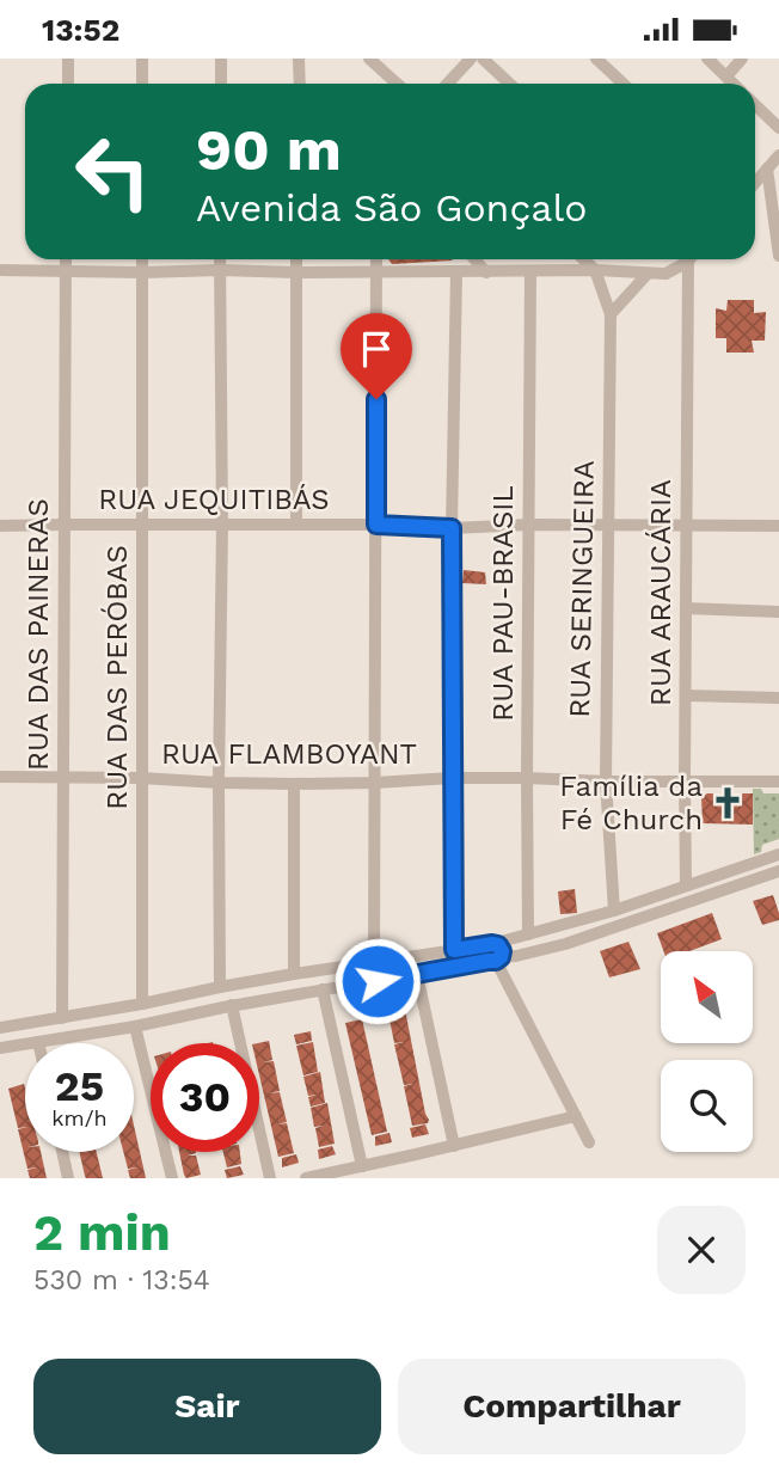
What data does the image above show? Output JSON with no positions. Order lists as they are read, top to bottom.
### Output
{
  "streets": {
    "street": [
      "RUA JEQUITIBÁS",
      "RUA SERINGUEIRA",
      "RUA ARAUCÁRIA",
      "RUA PAU-BRASIL",
      "RUA DAS PAINERAS",
      "RUA DAS PERÓBAS",
      "RUA FLAMBOYANT"
    ]
  },
  "crossings": [
    ["RUA JEQUITIBÁS", "RUA SERINGUEIRA"],
    ["RUA JEQUITIBÁS", "RUA ARAUCÁRIA"],
    ["RUA JEQUITIBÁS", "RUA PAU-BRASIL"],
    ["RUA JEQUITIBÁS", "RUA DAS PAINERAS"],
    ["RUA JEQUITIBÁS", "RUA DAS PERÓBAS"],
    ["RUA SERINGUEIRA", "RUA FLAMBOYANT"],
    ["RUA ARAUCÁRIA", "RUA FLAMBOYANT"],
    ["RUA PAU-BRASIL", "RUA FLAMBOYANT"],
    ["RUA DAS PAINERAS", "RUA FLAMBOYANT"],
    ["RUA DAS PERÓBAS", "RUA FLAMBOYANT"]
  ],
  "places": {
    "church": ["Família da Fé Church"]
  },
  "north": "top left",
  "page": {
    "status": "13:52",
    "turn": ["90 m", "Avenida São Gonçalo"],
    "speed": "25 km/h",
    "limit": "30",
    "heading": ["2 min", "530 m · 13:54"],
    "buttons": ["Sair", "Compartilhar"]
  }
}
